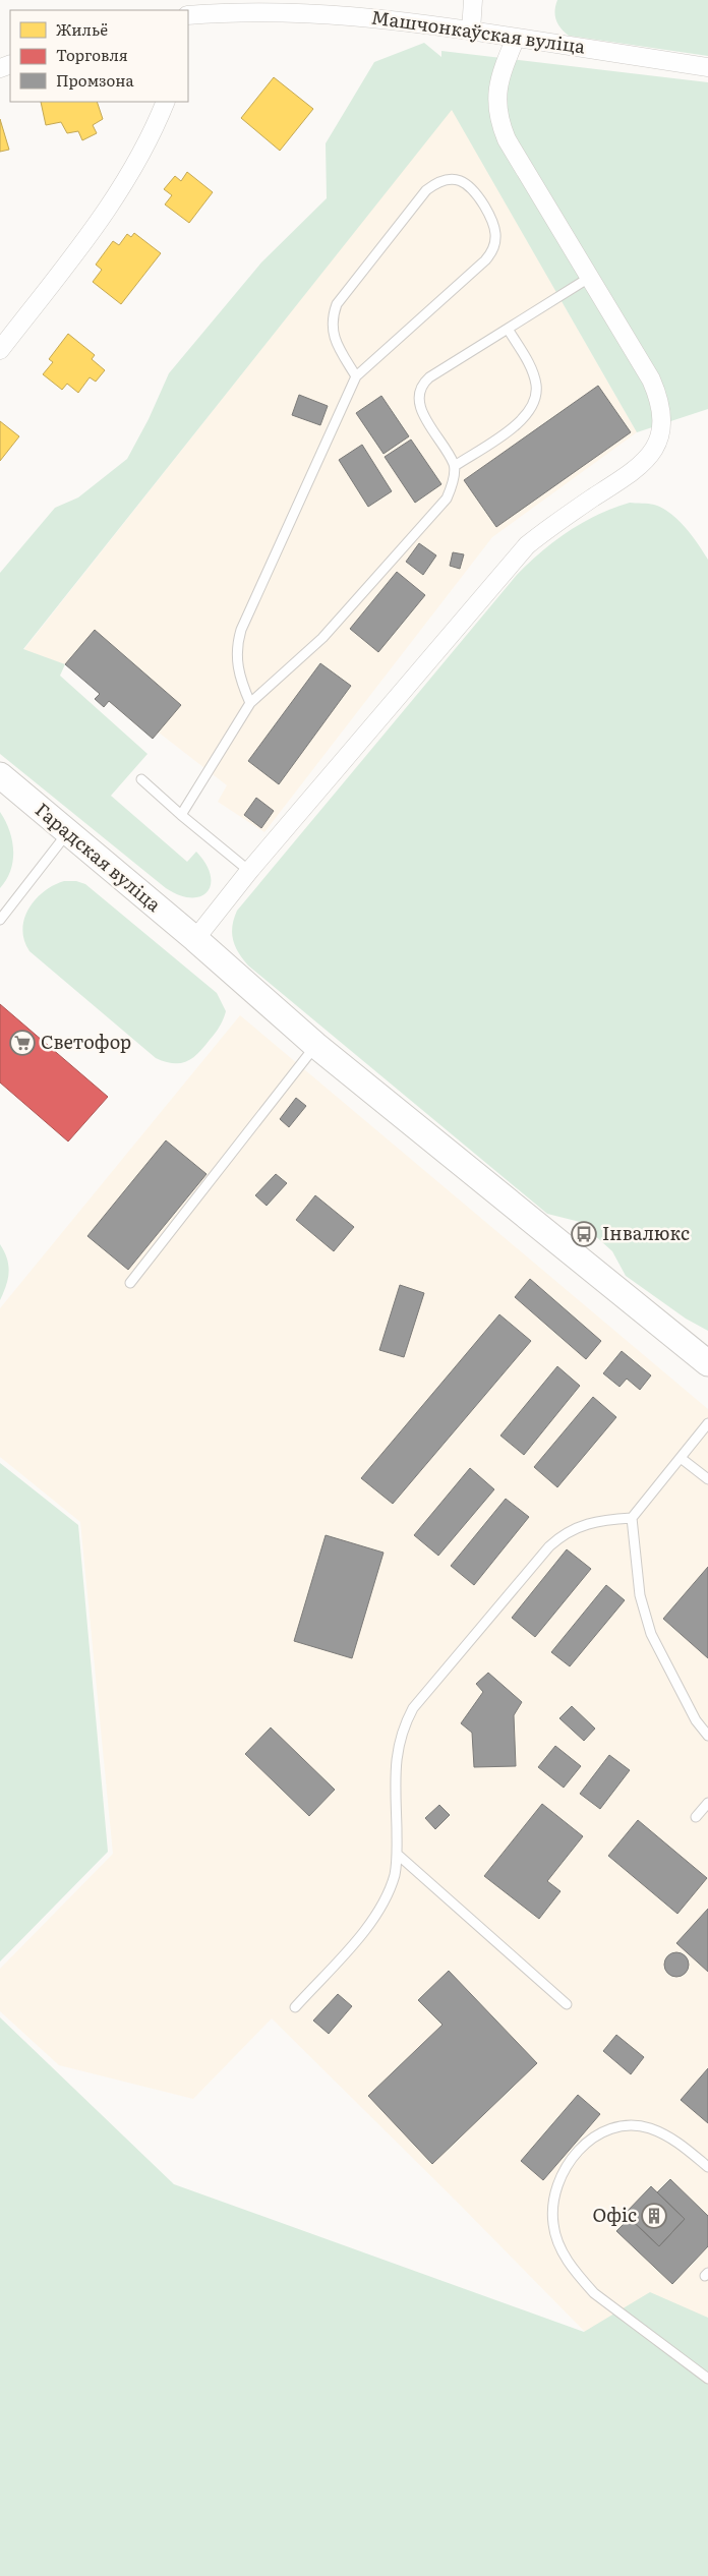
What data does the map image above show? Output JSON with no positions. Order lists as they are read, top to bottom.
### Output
{
  "streets": {
    "main road": ["Гарадская вуліца"],
    "street": ["Машчонкаўская вуліца"]
  },
  "places": {
    "supermarket": ["Светофор"],
    "bus stop": ["Інвалюкс"],
    "building": ["Офіс"]
  },
  "legend": ["Жильё", "Торговля", "Промзона"]
}
